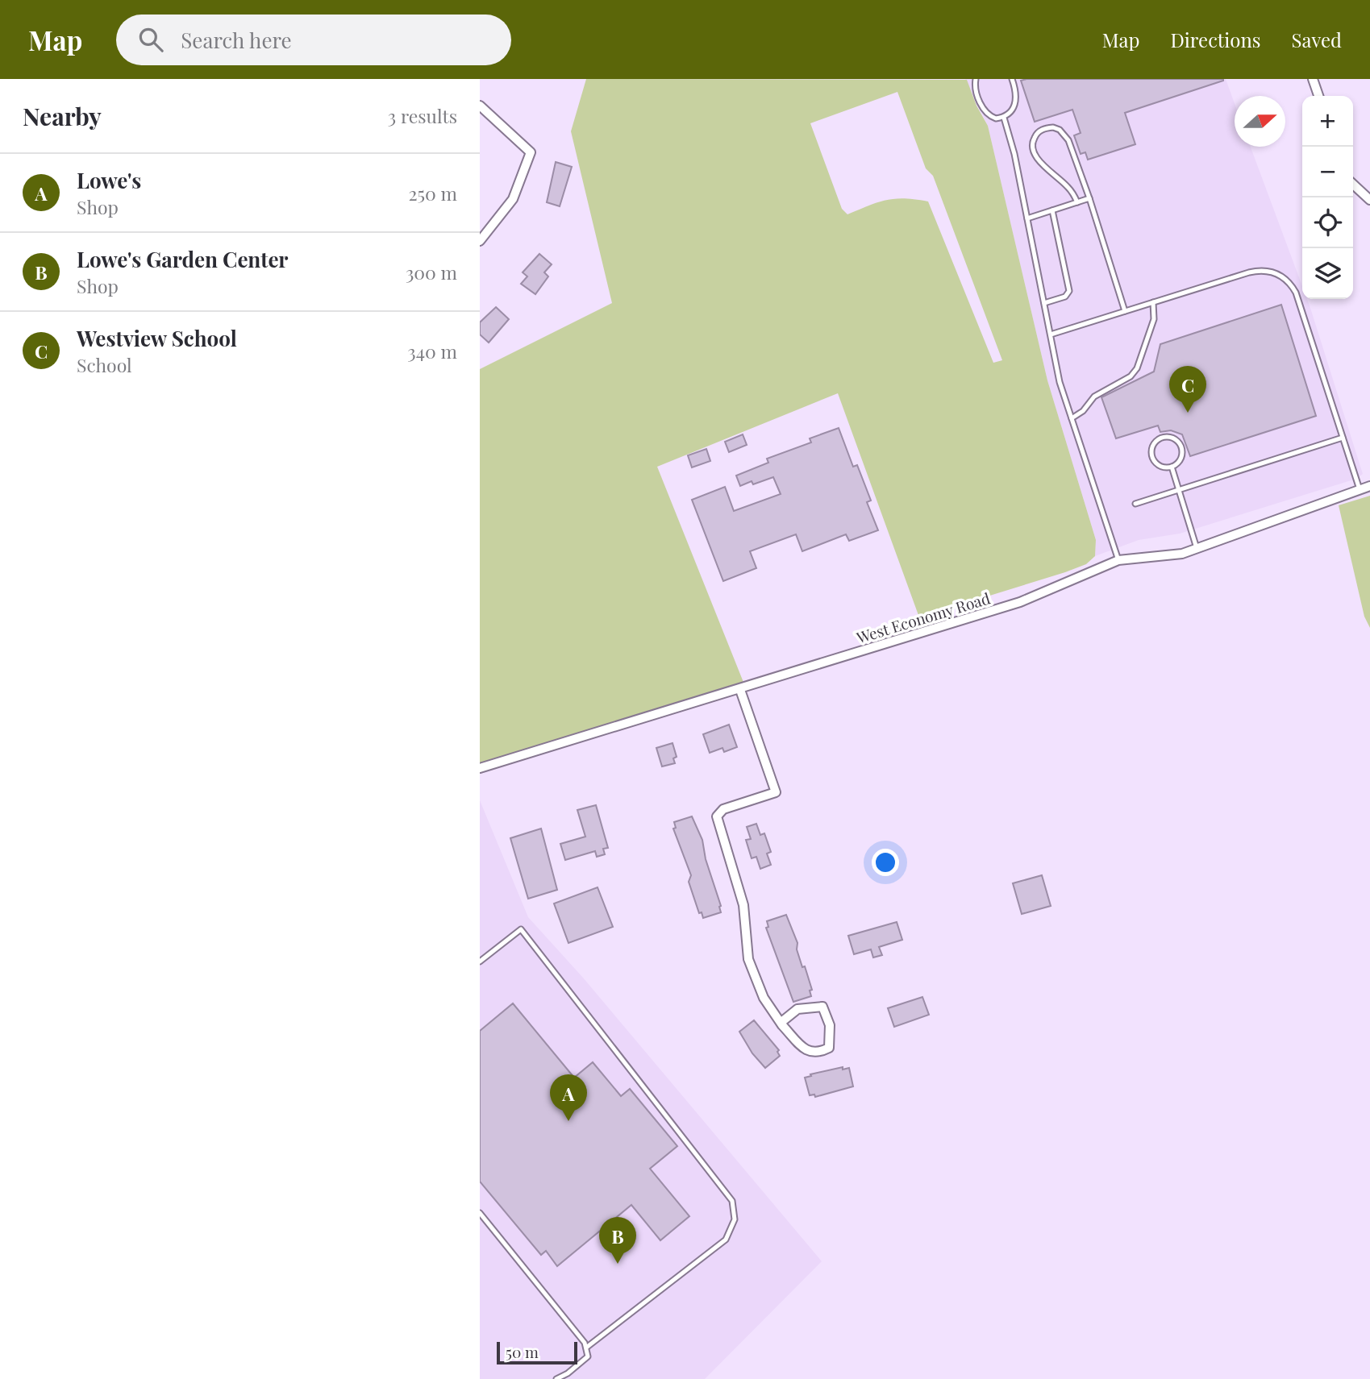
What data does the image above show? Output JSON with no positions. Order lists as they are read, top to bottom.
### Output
{
  "streets": {
    "street": ["West Economy Road"]
  },
  "scale_bar": "50 m",
  "north": "right",
  "page": {
    "header": "Map",
    "search": "Search here",
    "nav": ["Map", "Directions", "Saved"],
    "heading": ["Nearby", "3 results"],
    "map_buttons": ["+", "−"],
    "list": [
      {
        "mark": "A",
        "name": "Lowe's",
        "note": "Shop",
        "value": "250 m"
      },
      {
        "mark": "B",
        "name": "Lowe's Garden Center",
        "note": "Shop",
        "value": "300 m"
      },
      {
        "mark": "C",
        "name": "Westview School",
        "note": "School",
        "value": "340 m"
      }
    ],
    "pins": ["C", "A", "B"],
    "scale": "50 m"
  }
}
